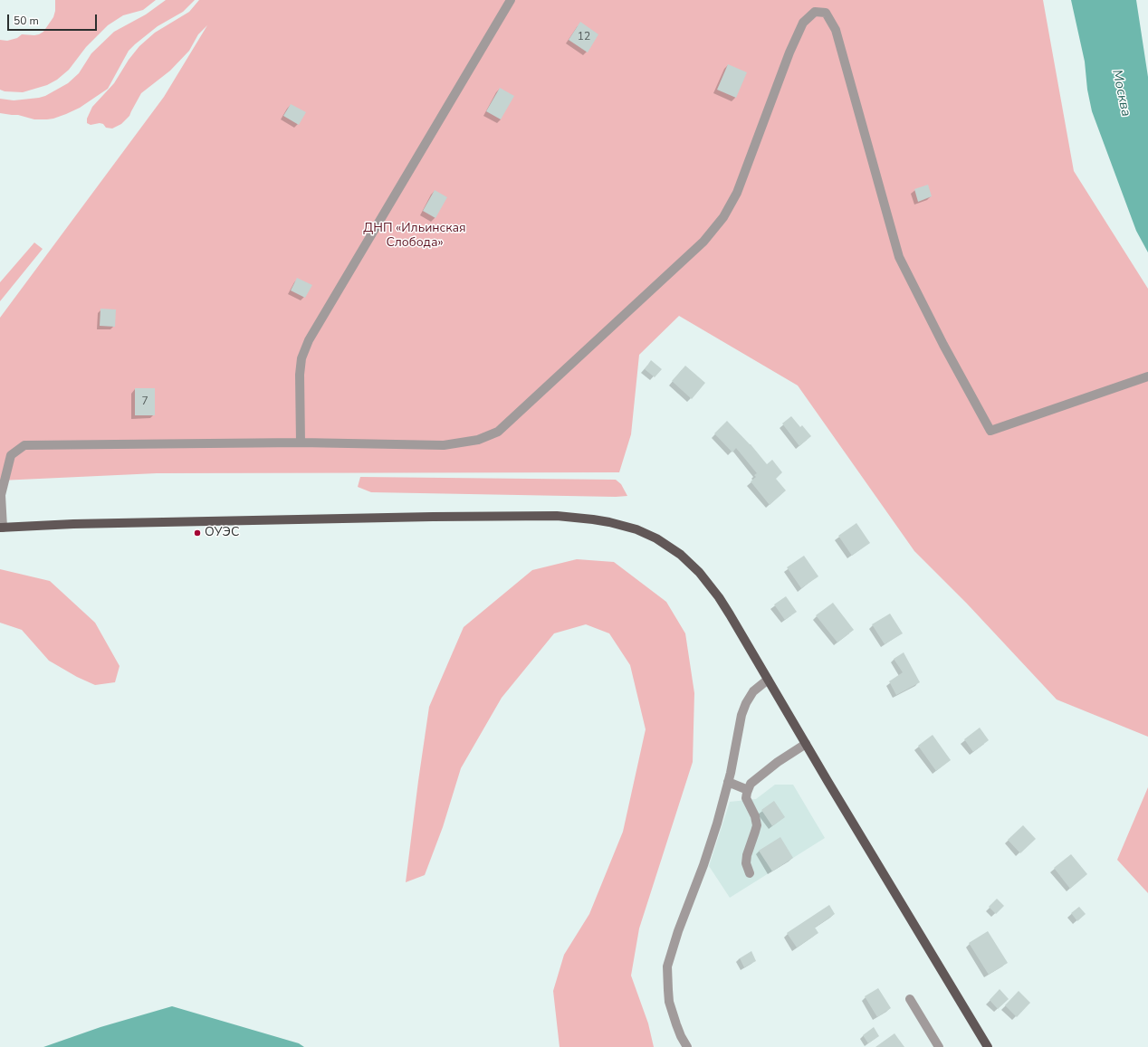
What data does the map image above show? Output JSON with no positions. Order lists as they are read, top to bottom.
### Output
{
  "water": ["Москва"],
  "parks": ["ДНП «Ильинская Слобода»"],
  "places": ["ОУЭС"],
  "house_numbers": ["12", "7"],
  "scale_bar": "50 m"
}
